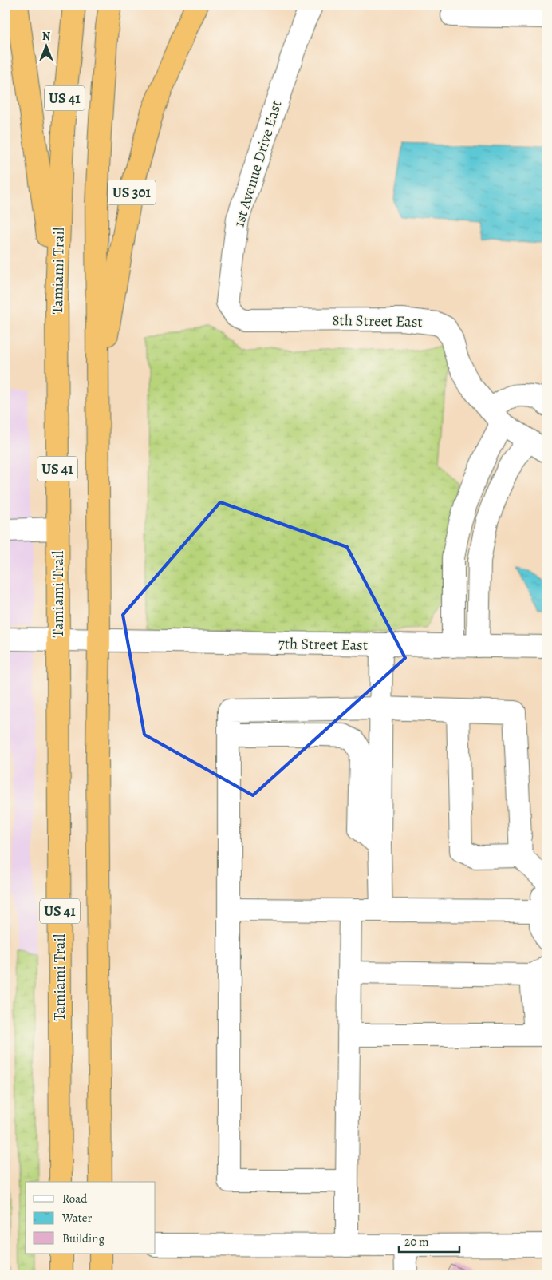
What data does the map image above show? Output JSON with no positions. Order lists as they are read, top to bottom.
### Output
{
  "streets": {
    "highway": ["US 41", "US 301", "Tamiami Trail"],
    "street": ["1st Avenue Drive East", "8th Street East", "7th Street East"]
  },
  "crossings": [
    ["US 41", "US 301"],
    ["US 41", "7th Street East"],
    ["1st Avenue Drive East", "8th Street East"],
    ["Tamiami Trail", "7th Street East"]
  ],
  "legend": ["Road", "Water", "Building"],
  "scale_bar": "20 m",
  "north": "top"
}
